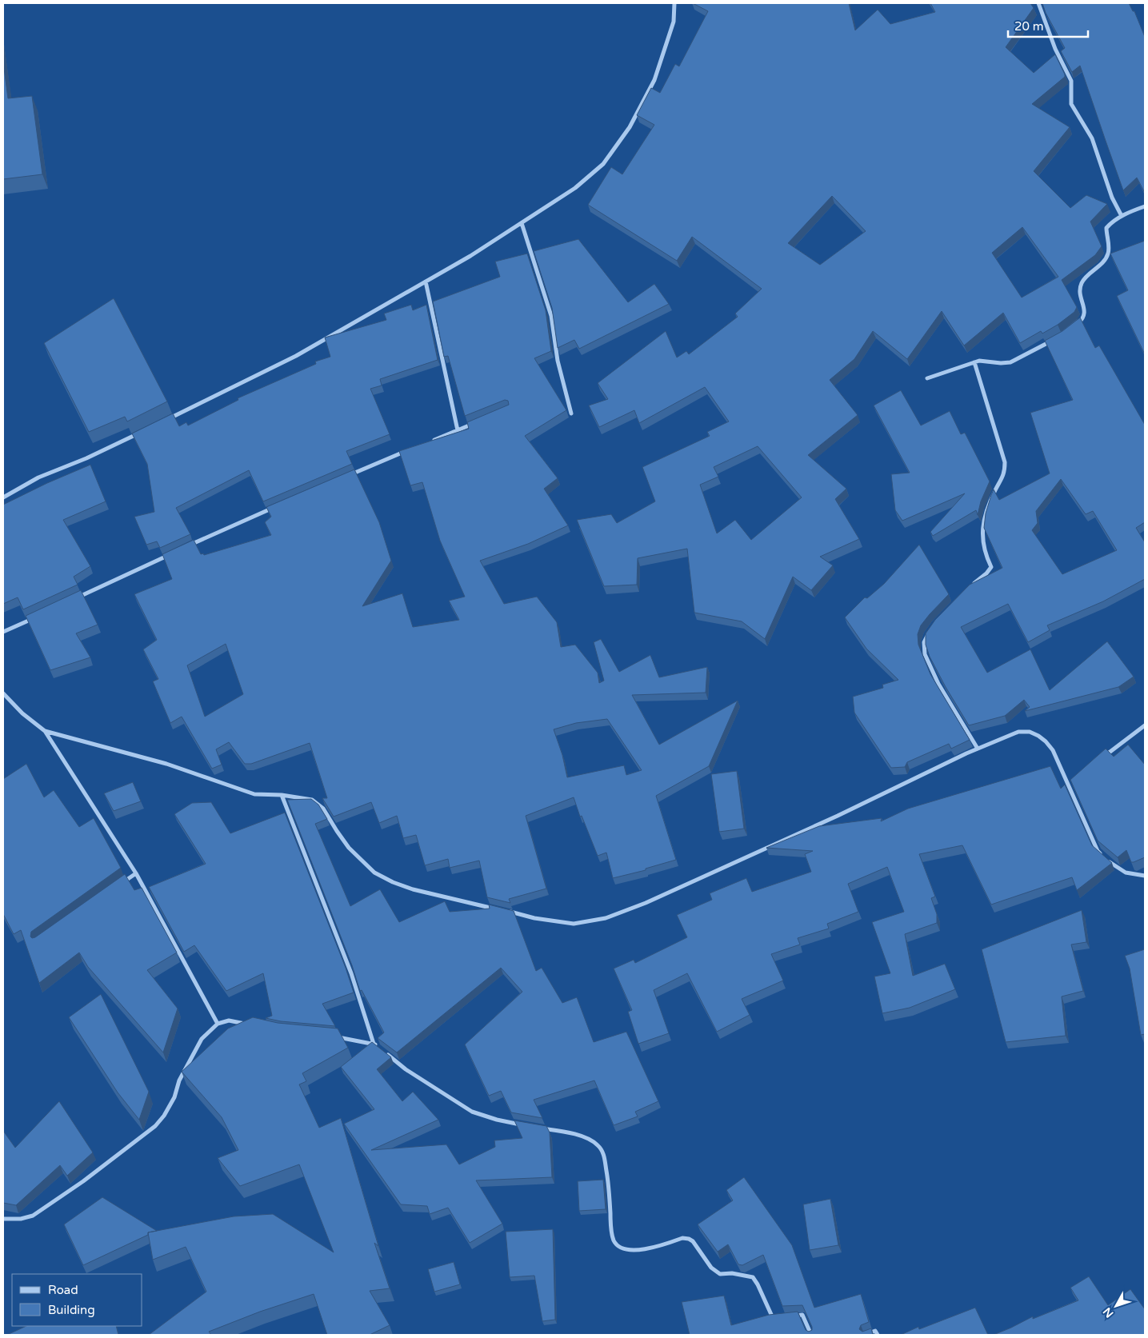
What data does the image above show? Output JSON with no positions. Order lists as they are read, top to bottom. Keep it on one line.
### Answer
{"legend":["Road","Building"],"scale_bar":"20 m","north":"bottom left"}
